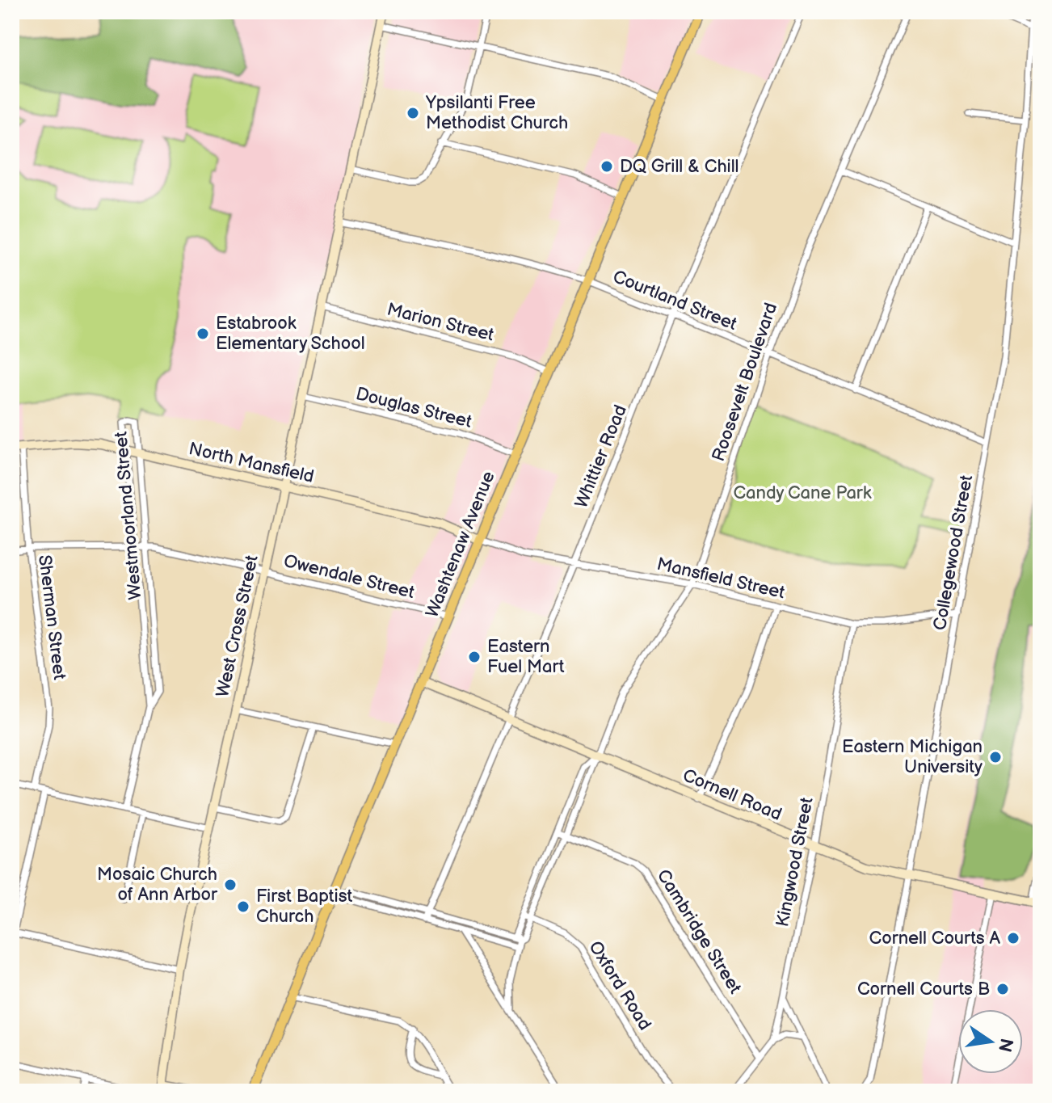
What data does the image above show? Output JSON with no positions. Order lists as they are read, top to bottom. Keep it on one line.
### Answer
{"streets":{"main road":["Washtenaw Avenue"],"street":["Courtland Street","Marion Street","Roosevelt Boulevard","Douglas Street","Whittier Road","North Mansfield","Westmoorland Street","Collegewood Street","Owendale Street","Mansfield Street","Sherman Street","West Cross Street","Cornell Road","Kingwood Street","Cambridge Street","Oxford Road"]},"crossings":[["Courtland Street","Roosevelt Boulevard"],["Courtland Street","Whittier Road"],["Courtland Street","Washtenaw Avenue"],["Courtland Street","Collegewood Street"],["Courtland Street","West Cross Street"],["Marion Street","Washtenaw Avenue"],["Marion Street","West Cross Street"],["Roosevelt Boulevard","Mansfield Street"],["Roosevelt Boulevard","Cornell Road"],["Roosevelt Boulevard","Cambridge Street"],["Roosevelt Boulevard","Oxford Road"],["Douglas Street","Washtenaw Avenue"],["Douglas Street","West Cross Street"],["Whittier Road","Mansfield Street"],["Whittier Road","Cornell Road"],["North Mansfield","Westmoorland Street"],["North Mansfield","Washtenaw Avenue"],["North Mansfield","Mansfield Street"],["North Mansfield","Sherman Street"],["North Mansfield","West Cross Street"],["Westmoorland Street","Owendale Street"],["Washtenaw Avenue","Owendale Street"],["Washtenaw Avenue","Mansfield Street"],["Washtenaw Avenue","Cornell Road"],["Collegewood Street","Mansfield Street"],["Collegewood Street","Cornell Road"],["Owendale Street","Sherman Street"],["Owendale Street","West Cross Street"],["Mansfield Street","Kingwood Street"],["Cornell Road","Kingwood Street"],["Kingwood Street","Cambridge Street"]],"parks":["Candy Cane Park"],"places":["Ypsilanti Free Methodist Church","DQ Grill & Chill","Estabrook Elementary School","Eastern Fuel Mart","Eastern Michigan University","Mosaic Church of Ann Arbor","First Baptist Church","Cornell Courts A","Cornell Courts B"],"north":"right"}
